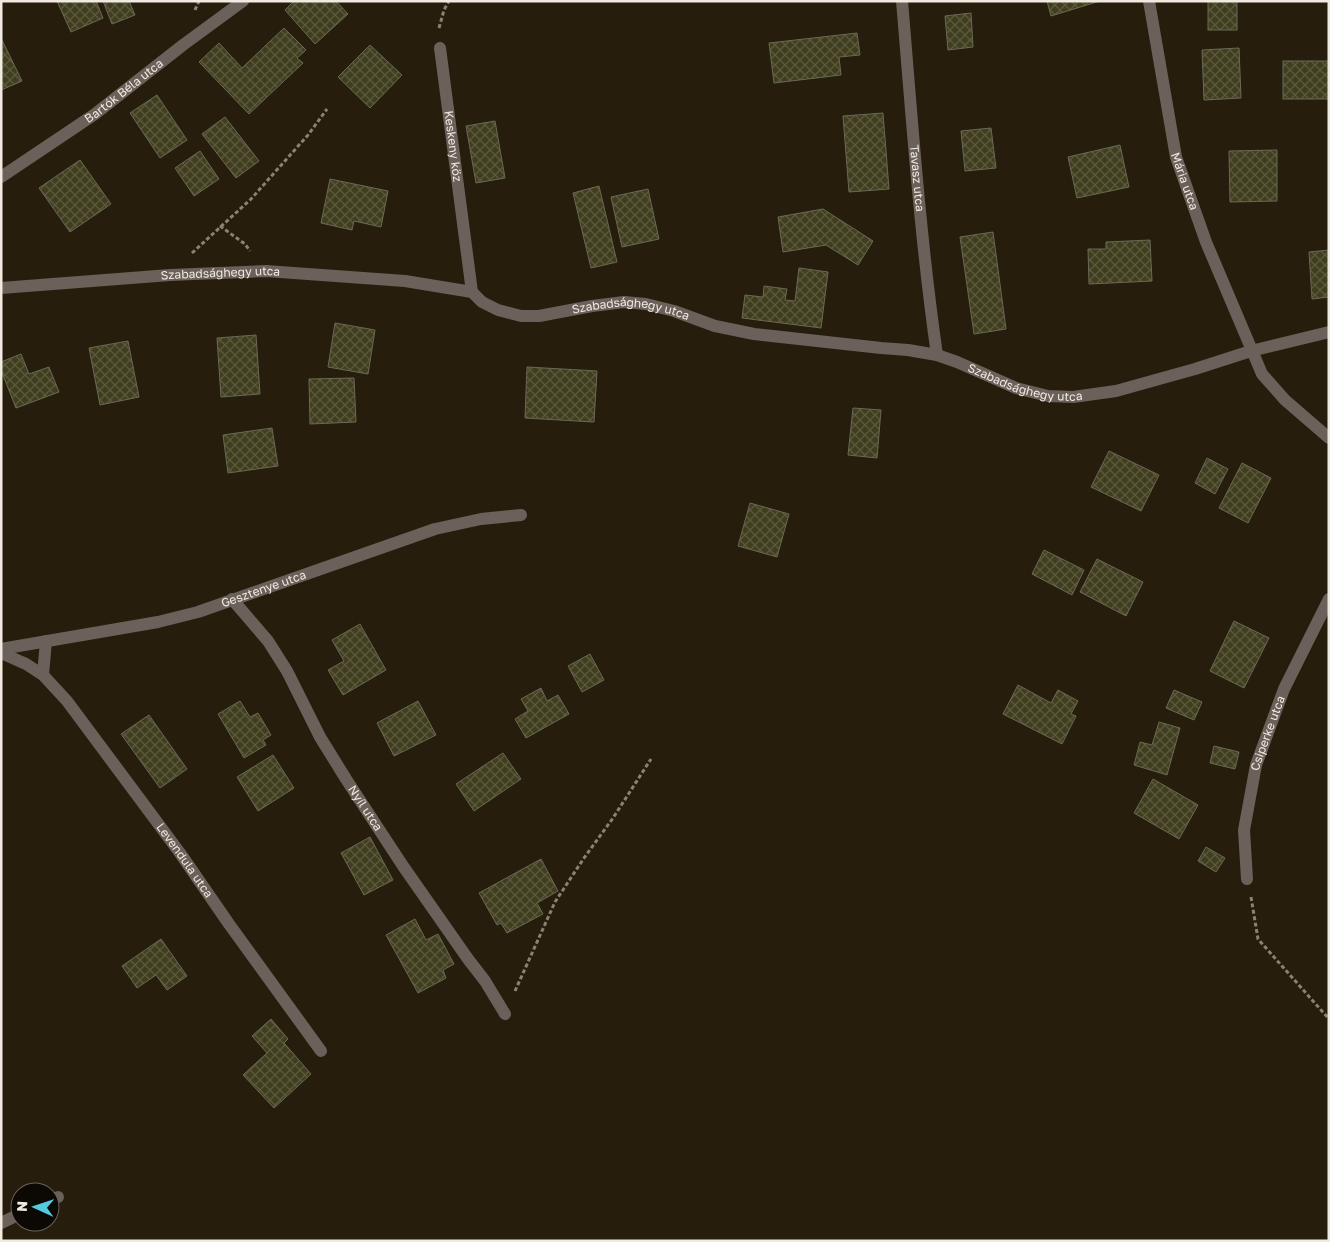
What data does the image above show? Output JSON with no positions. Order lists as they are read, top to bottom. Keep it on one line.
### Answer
{"streets":{"street":["Bartók Béla utca","Keskeny köz","Tavasz utca","Mária utca","Szabadsághegy utca","Gesztenye utca","Csiperke utca","Nyíl utca","Levendula utca"]},"crossings":[["Keskeny köz","Szabadsághegy utca"],["Tavasz utca","Szabadsághegy utca"],["Mária utca","Szabadsághegy utca"],["Gesztenye utca","Nyíl utca"]],"north":"left"}
